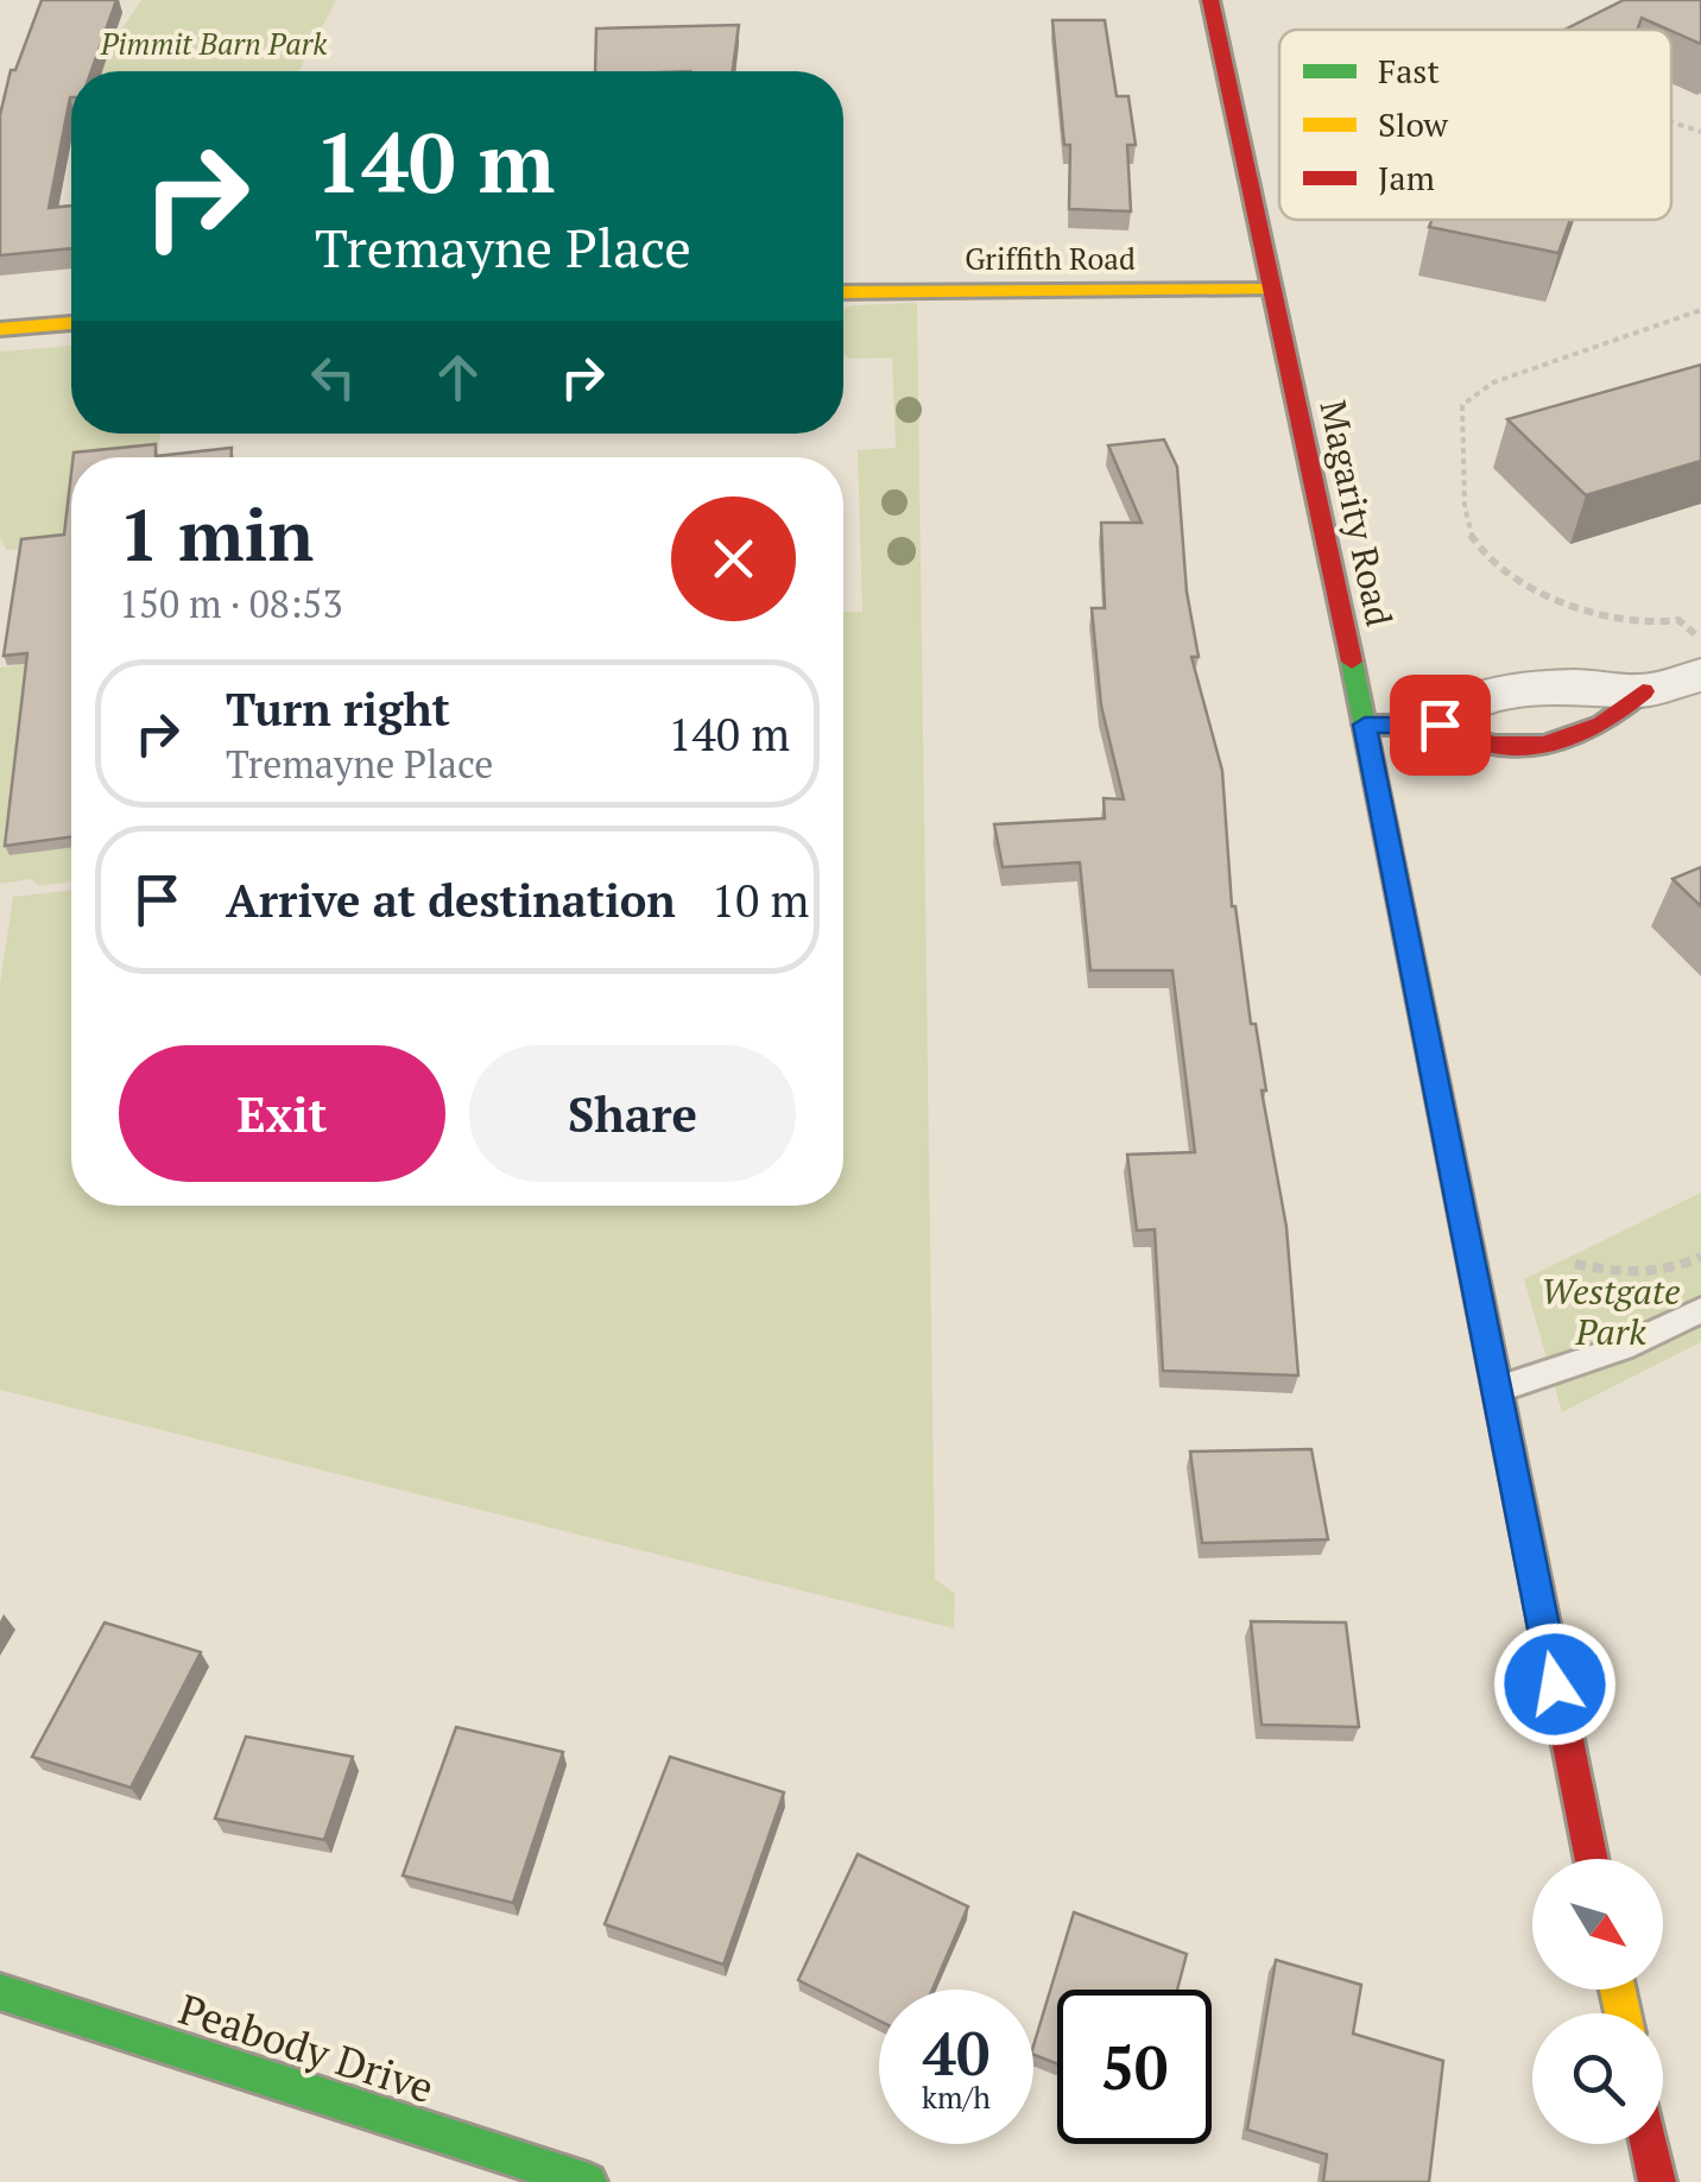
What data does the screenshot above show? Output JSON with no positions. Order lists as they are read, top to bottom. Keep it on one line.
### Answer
{"streets":{"main road":["Griffith Road","Magarity Road","Peabody Drive"]},"crossings":[["Griffith Road","Magarity Road"]],"parks":["Pimmit Barn Park","Westgate Park"],"legend":["Fast","Slow","Jam"],"north":"bottom right","page":{"turn":["140 m","Tremayne Place"],"heading":["1 min","150 m · 08:53"],"list":[{"name":"Turn right","note":"Tremayne Place","value":"140 m"},{"name":"Arrive at destination","value":"10 m"}],"buttons":["Exit","Share"],"speed":"40 km/h","limit":"50"}}
